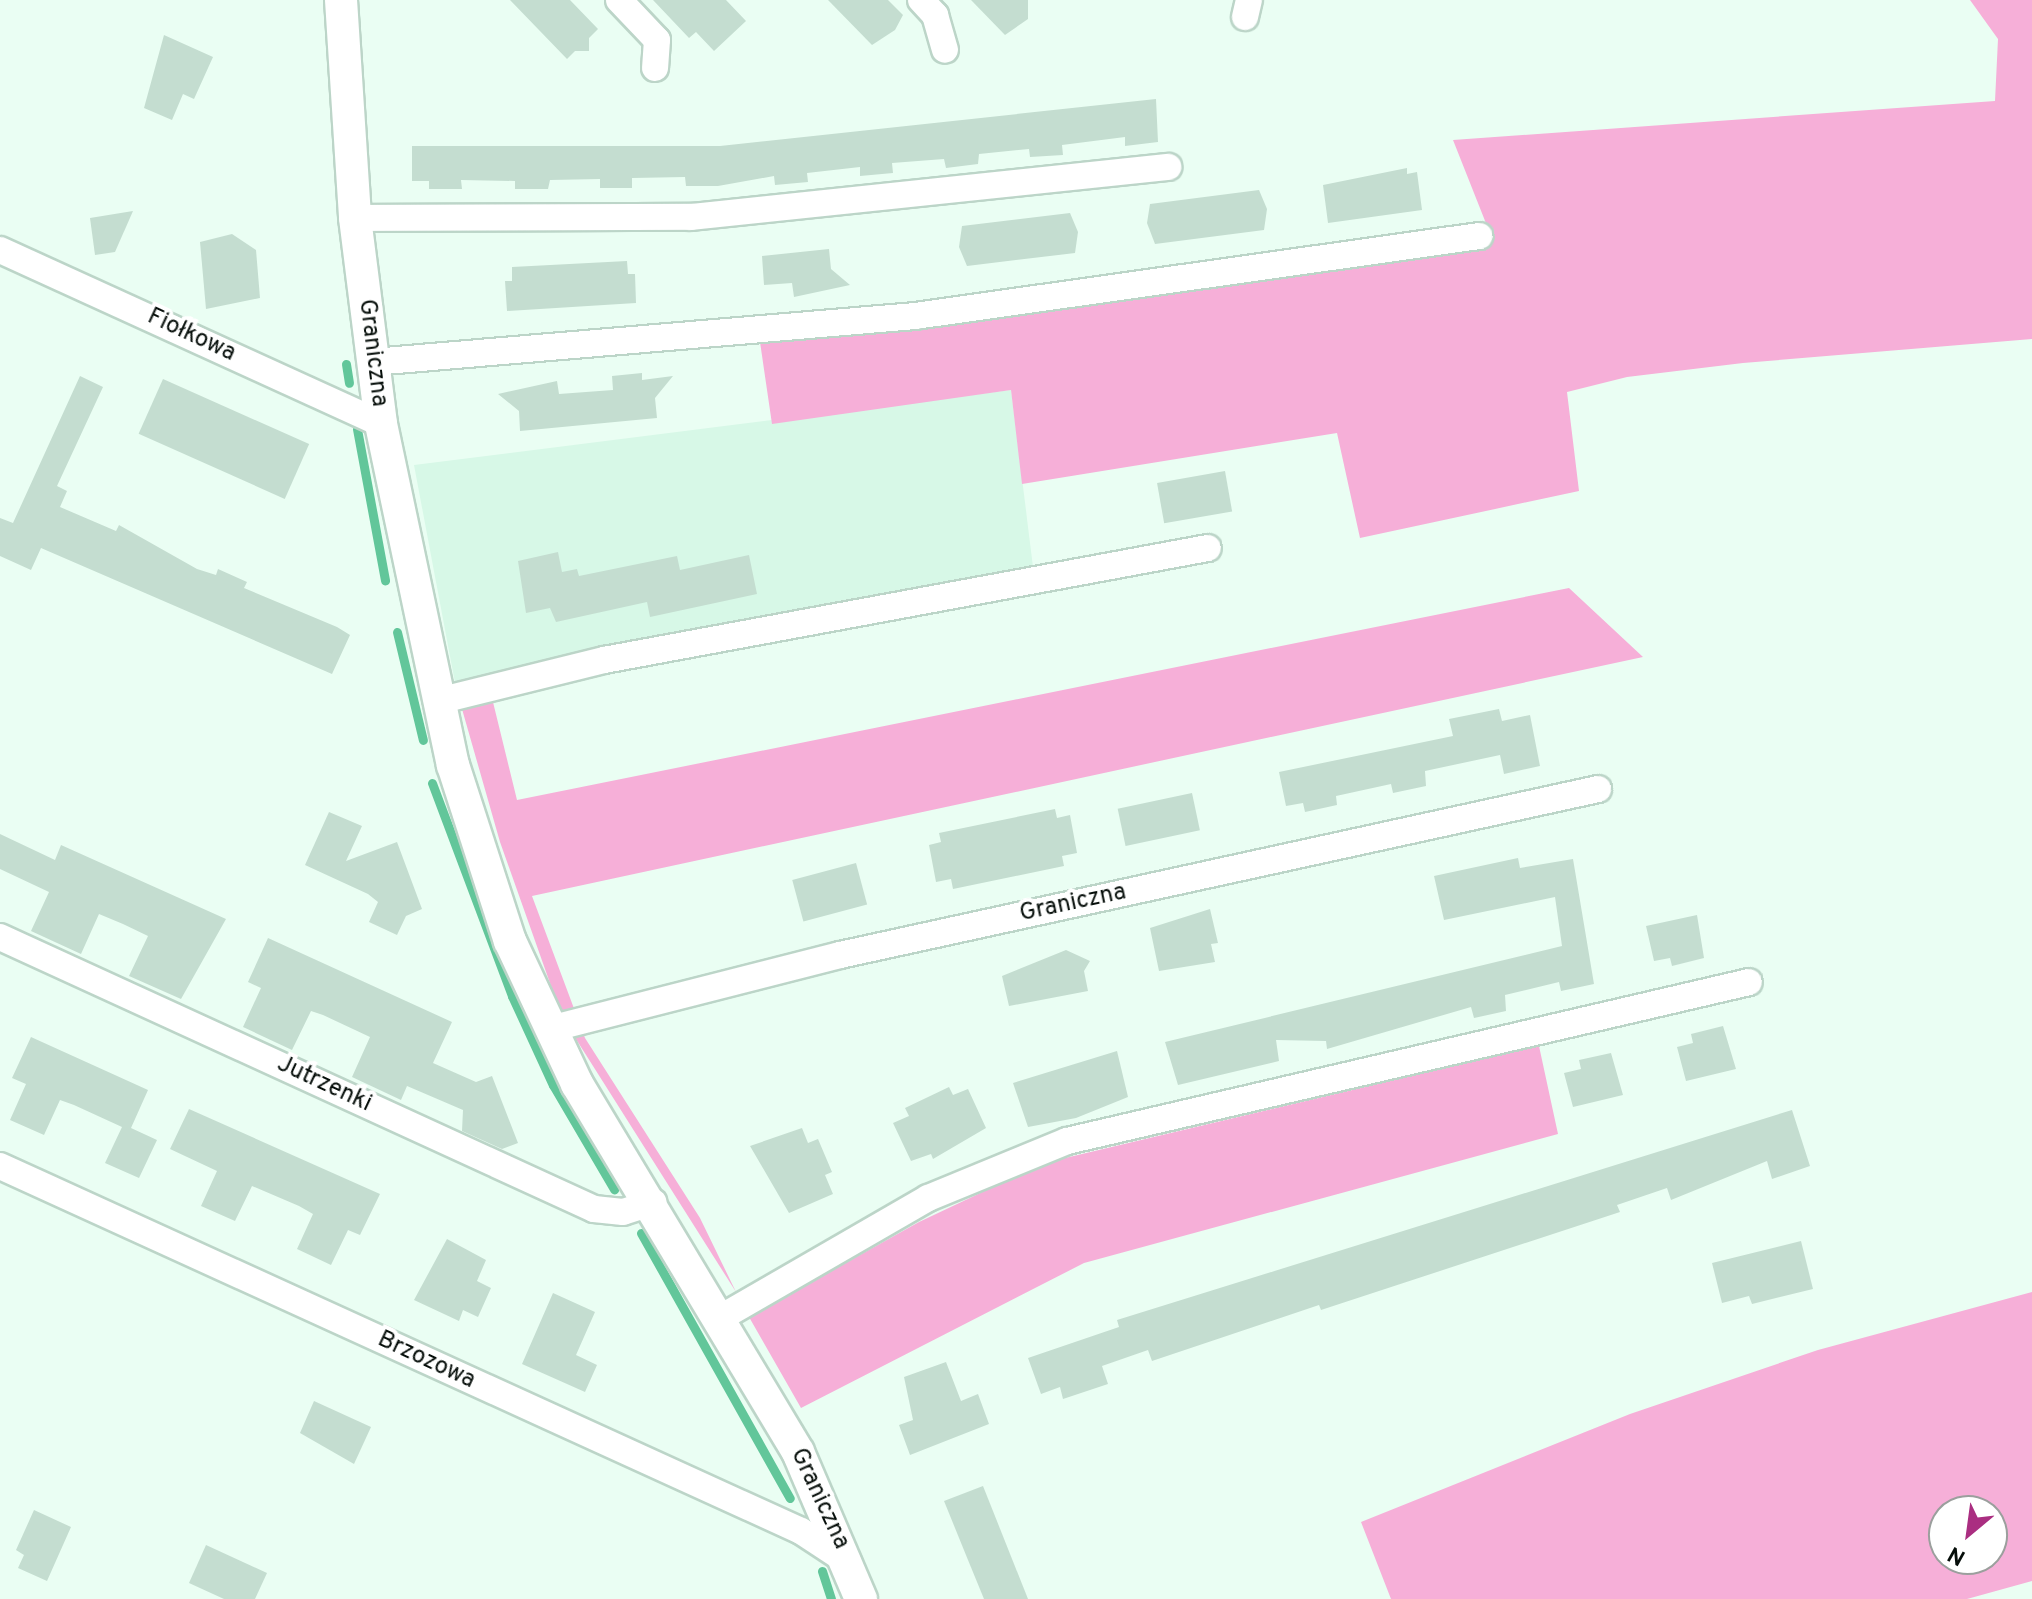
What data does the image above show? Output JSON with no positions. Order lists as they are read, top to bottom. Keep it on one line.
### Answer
{"streets":{"street":["Fiołkowa","Graniczna","Jutrzenki","Brzozowa"]},"crossings":[["Fiołkowa","Graniczna"],["Graniczna","Jutrzenki"],["Graniczna","Brzozowa"]],"north":"bottom left"}
